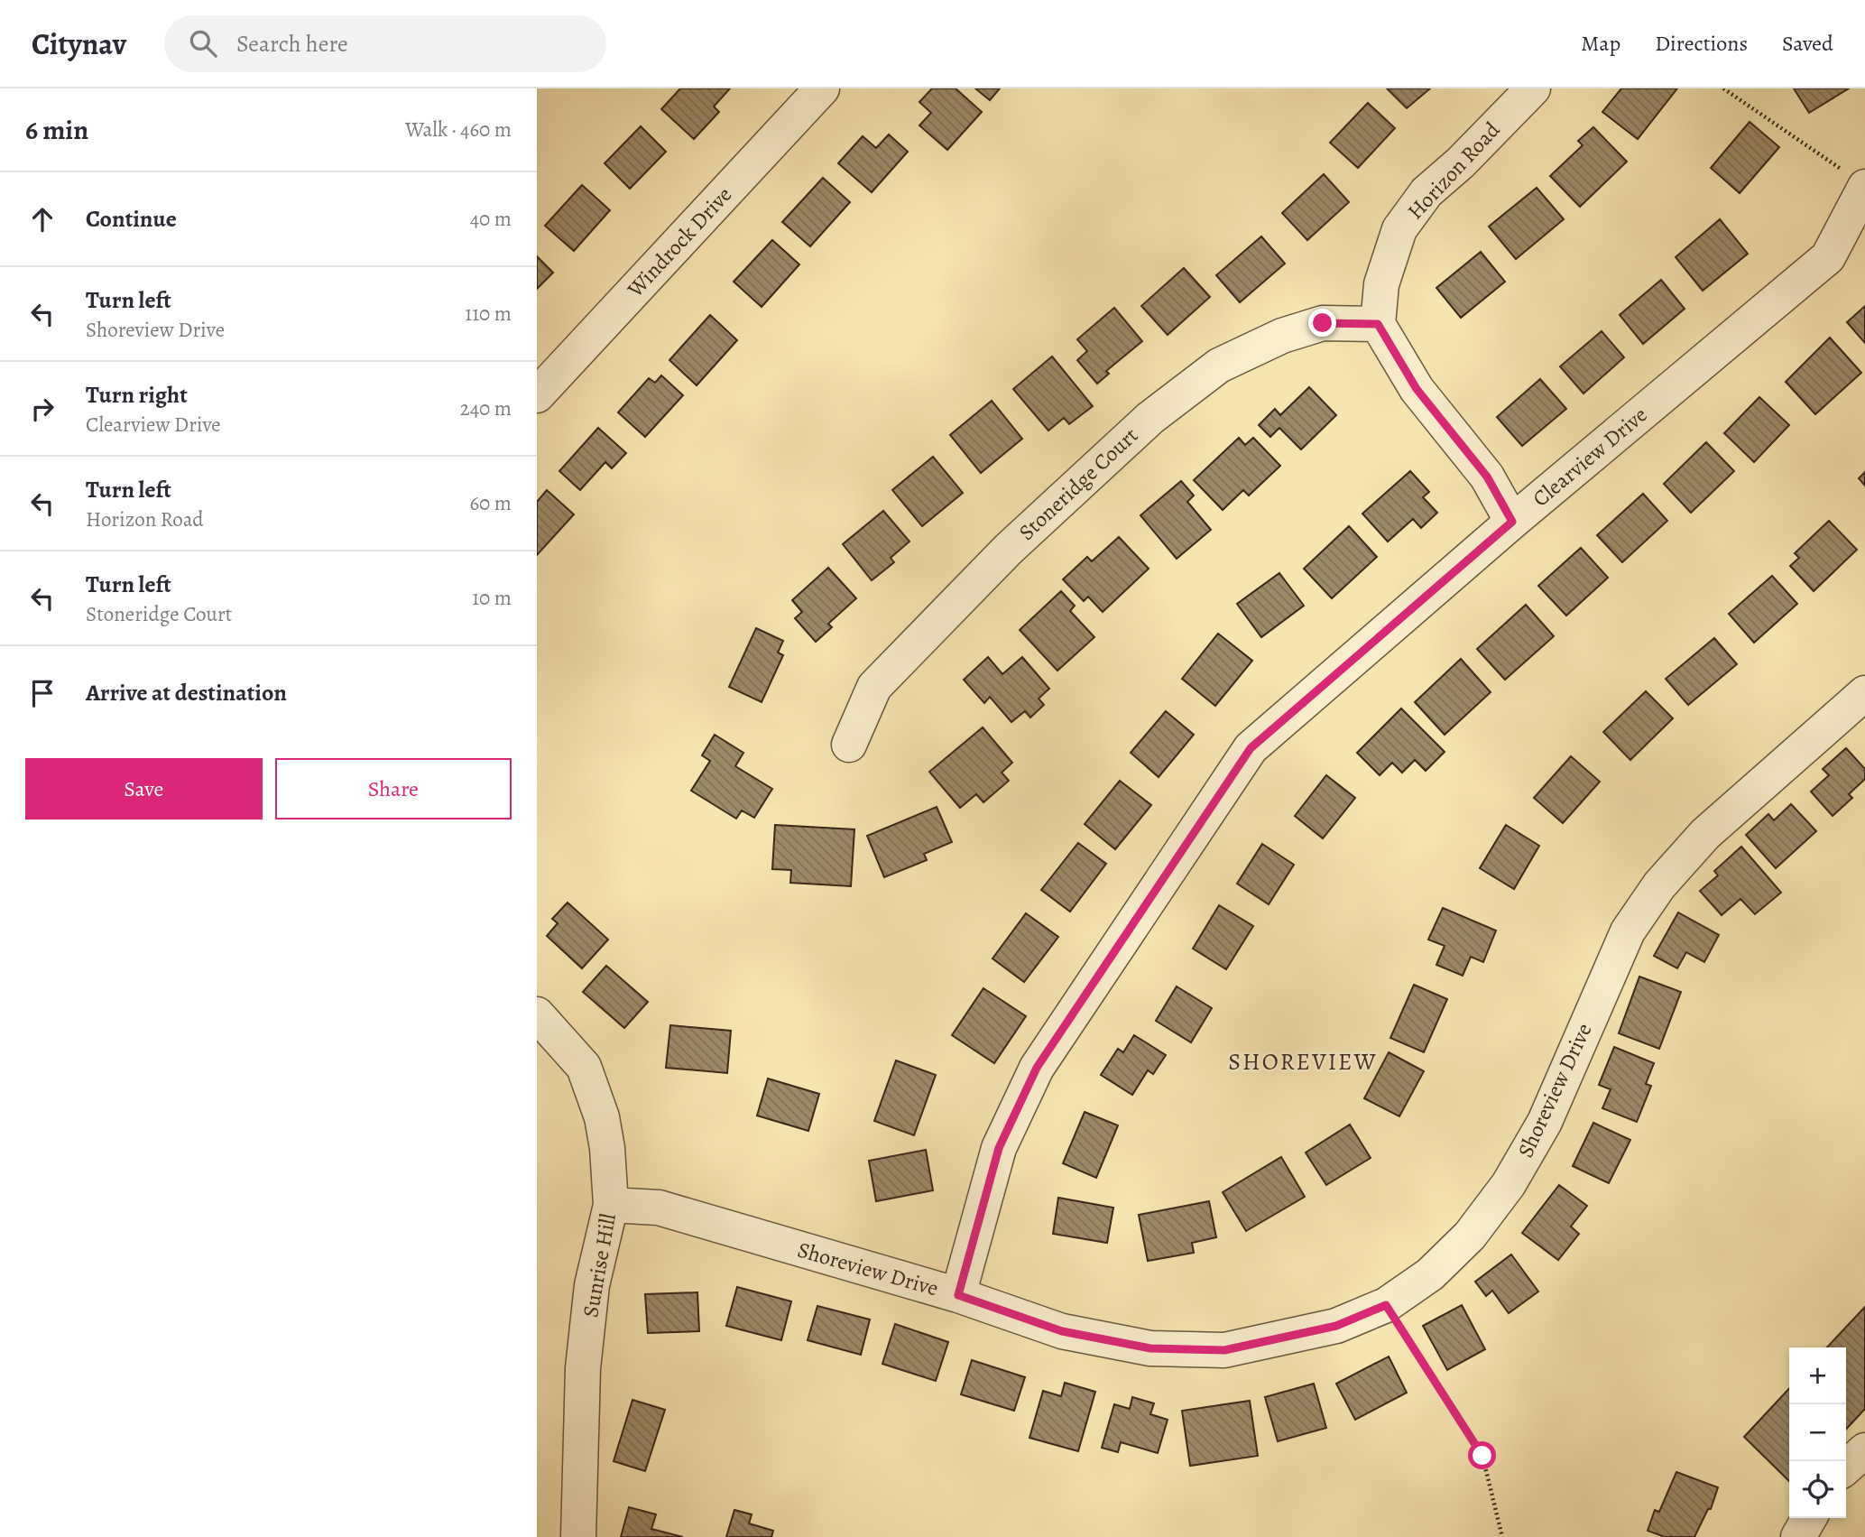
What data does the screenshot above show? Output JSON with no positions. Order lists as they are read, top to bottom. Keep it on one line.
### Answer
{"streets":{"street":["Horizon Road","Windrock Drive","Clearview Drive","Stoneridge Court","Shoreview Drive","Sunrise Hill"]},"crossings":[["Horizon Road","Stoneridge Court"],["Clearview Drive","Shoreview Drive"],["Shoreview Drive","Sunrise Hill"]],"districts":["SHOREVIEW"],"page":{"header":"Citynav","search":"Search here","nav":["Map","Directions","Saved"],"heading":["6 min","Walk · 460 m"],"list":[["Continue","40 m"],["Turn left","Shoreview Drive","110 m"],["Turn right","Clearview Drive","240 m"],["Turn left","Horizon Road","60 m"],["Turn left","Stoneridge Court","10 m"],"Arrive at destination"],"buttons":["Save","Share"],"map_buttons":["+","−"]}}
